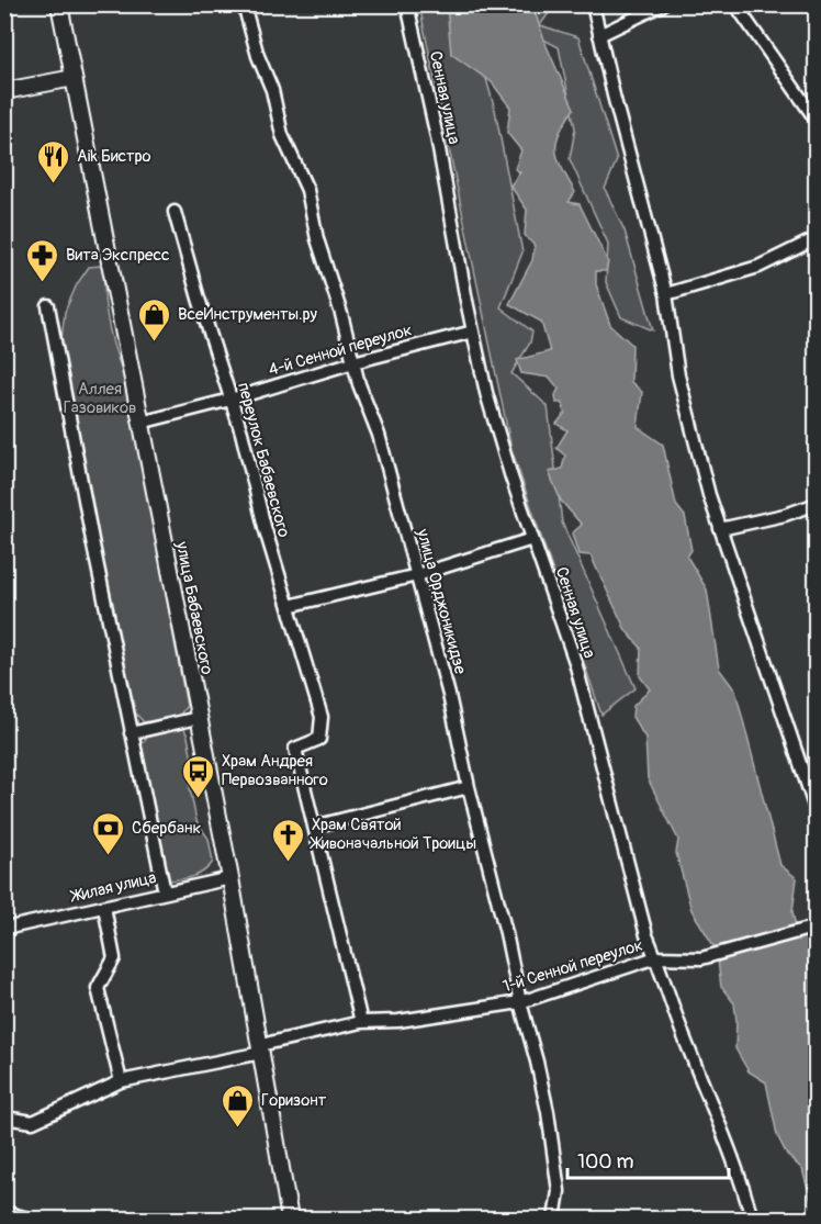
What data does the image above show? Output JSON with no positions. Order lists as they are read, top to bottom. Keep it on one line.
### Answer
{"streets":{"main road":["улица Бабаевского"],"street":["Сенная улица","4-й Сенной переулок","переулок Бабаевского","улица Орджоникидзе","Жилая улица","1-й Сенной переулок"]},"crossings":[["Сенная улица","4-й Сенной переулок"],["Сенная улица","1-й Сенной переулок"],["4-й Сенной переулок","переулок Бабаевского"],["4-й Сенной переулок","улица Орджоникидзе"],["4-й Сенной переулок","улица Бабаевского"],["улица Орджоникидзе","1-й Сенной переулок"],["улица Бабаевского","Жилая улица"],["улица Бабаевского","1-й Сенной переулок"]],"parks":["Аллея Газовиков"],"places":{"restaurant":["Aik Бистро"],"pharmacy":["Вита Экспресс"],"shop":["ВсеИнструменты.ру","Горизонт"],"bus stop":["Храм Андрея Первозванного"],"bank":["Сбербанк"],"church":["Храм Святой Живоначальной Троицы"]},"scale_bar":"100 m"}
